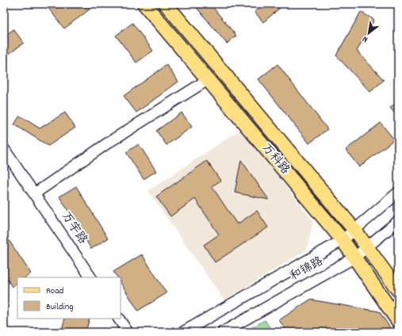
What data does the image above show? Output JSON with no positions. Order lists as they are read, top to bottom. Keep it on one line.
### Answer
{"streets":{"main road":["万科路"],"street":["万宇路","和锦路"]},"crossings":[["万科路","和锦路"]],"legend":["Road","Building"],"north":"bottom left"}
